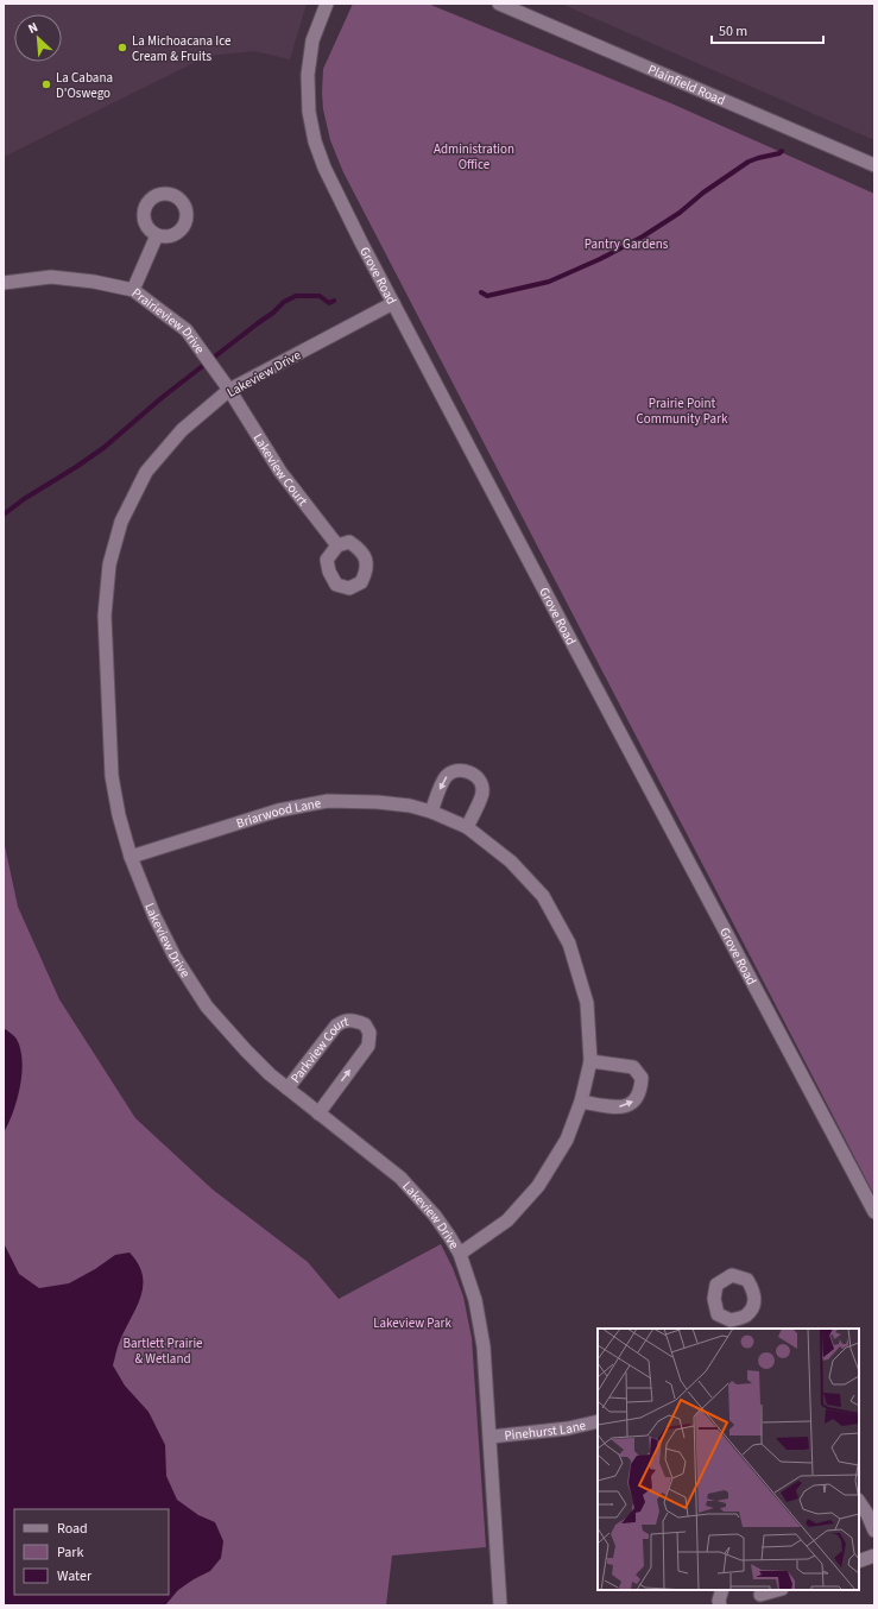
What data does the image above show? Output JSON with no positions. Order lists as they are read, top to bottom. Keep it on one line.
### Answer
{"streets":{"street":["Plainfield Road","Grove Road","Prairieview Drive","Lakeview Drive","Lakeview Court","Briarwood Lane","Parkview Court","Pinehurst Lane"]},"crossings":[["Grove Road","Lakeview Drive"],["Prairieview Drive","Lakeview Drive"],["Prairieview Drive","Lakeview Court"],["Lakeview Drive","Lakeview Court"],["Lakeview Drive","Briarwood Lane"],["Lakeview Drive","Parkview Court"],["Lakeview Drive","Pinehurst Lane"]],"parks":["Administration Office","Pantry Gardens","Prairie Point Community Park","Lakeview Park","Bartlett Prairie & Wetland"],"places":["La Michoacana Ice Cream & Fruits","La Cabana D'Oswego"],"legend":["Road","Park","Water"],"scale_bar":"50 m","north":"top left"}
